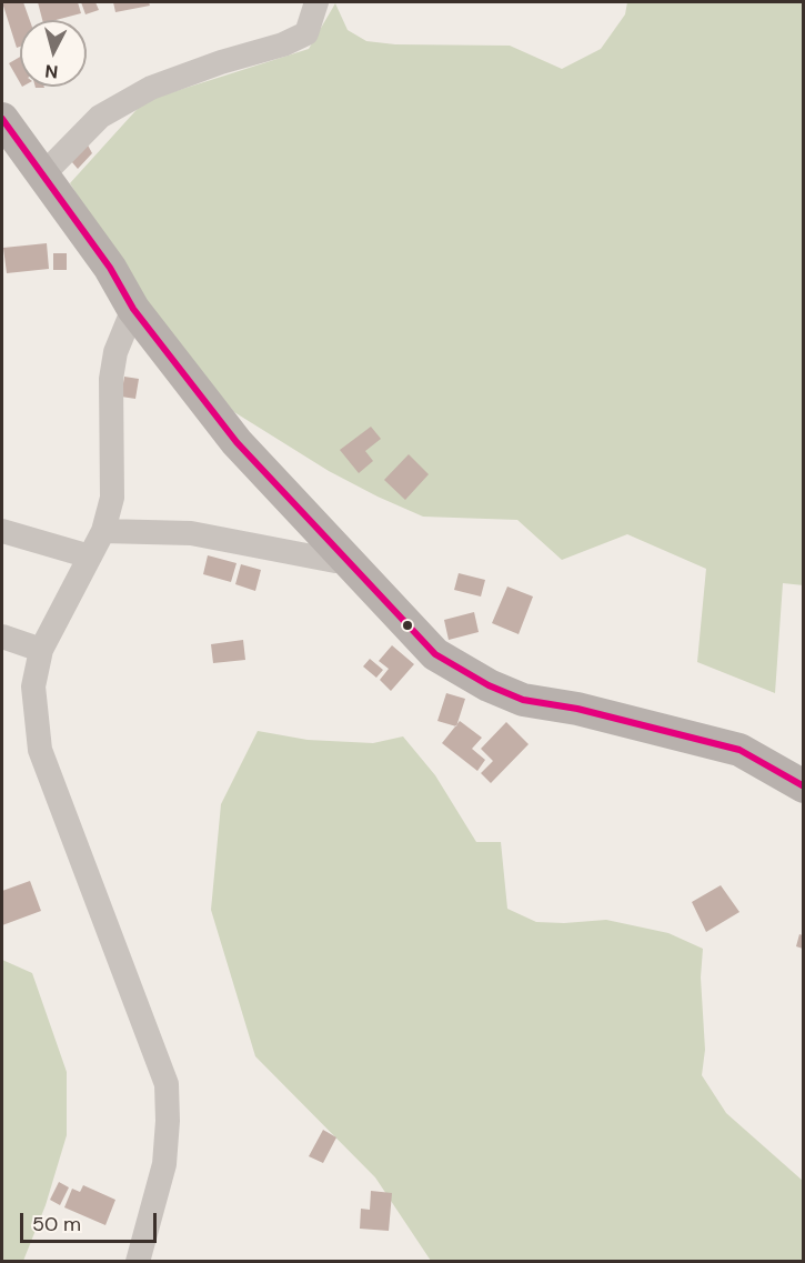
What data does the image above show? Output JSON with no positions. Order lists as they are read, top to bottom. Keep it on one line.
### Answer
{"scale_bar":"50 m","north":"bottom"}
